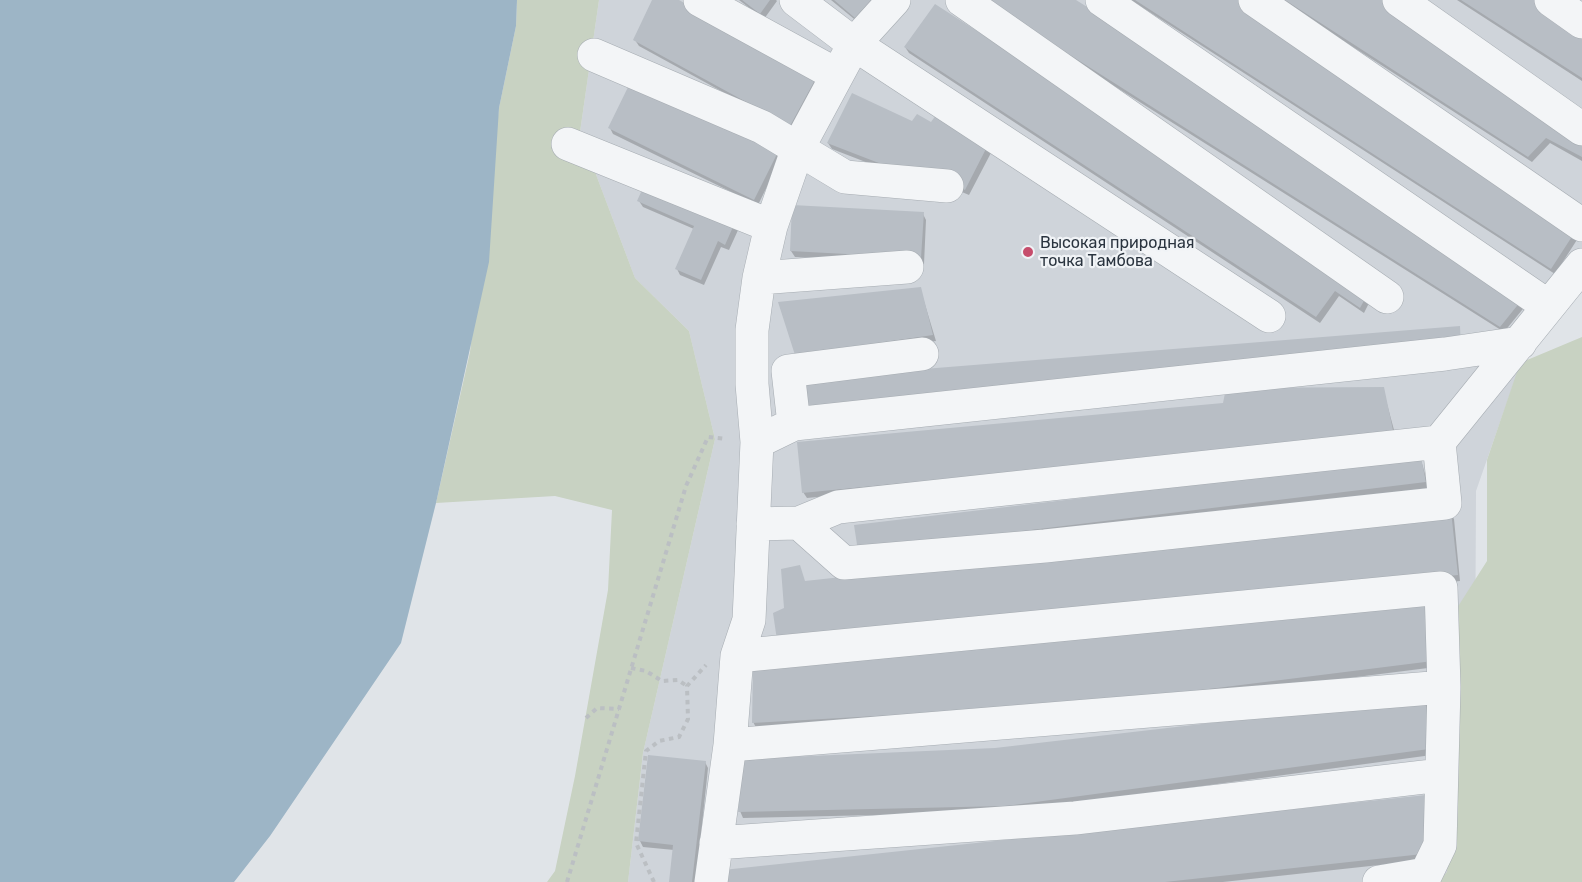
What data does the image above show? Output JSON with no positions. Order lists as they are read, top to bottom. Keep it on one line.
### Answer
{"places":["Высокая природная точка Тамбова"]}
